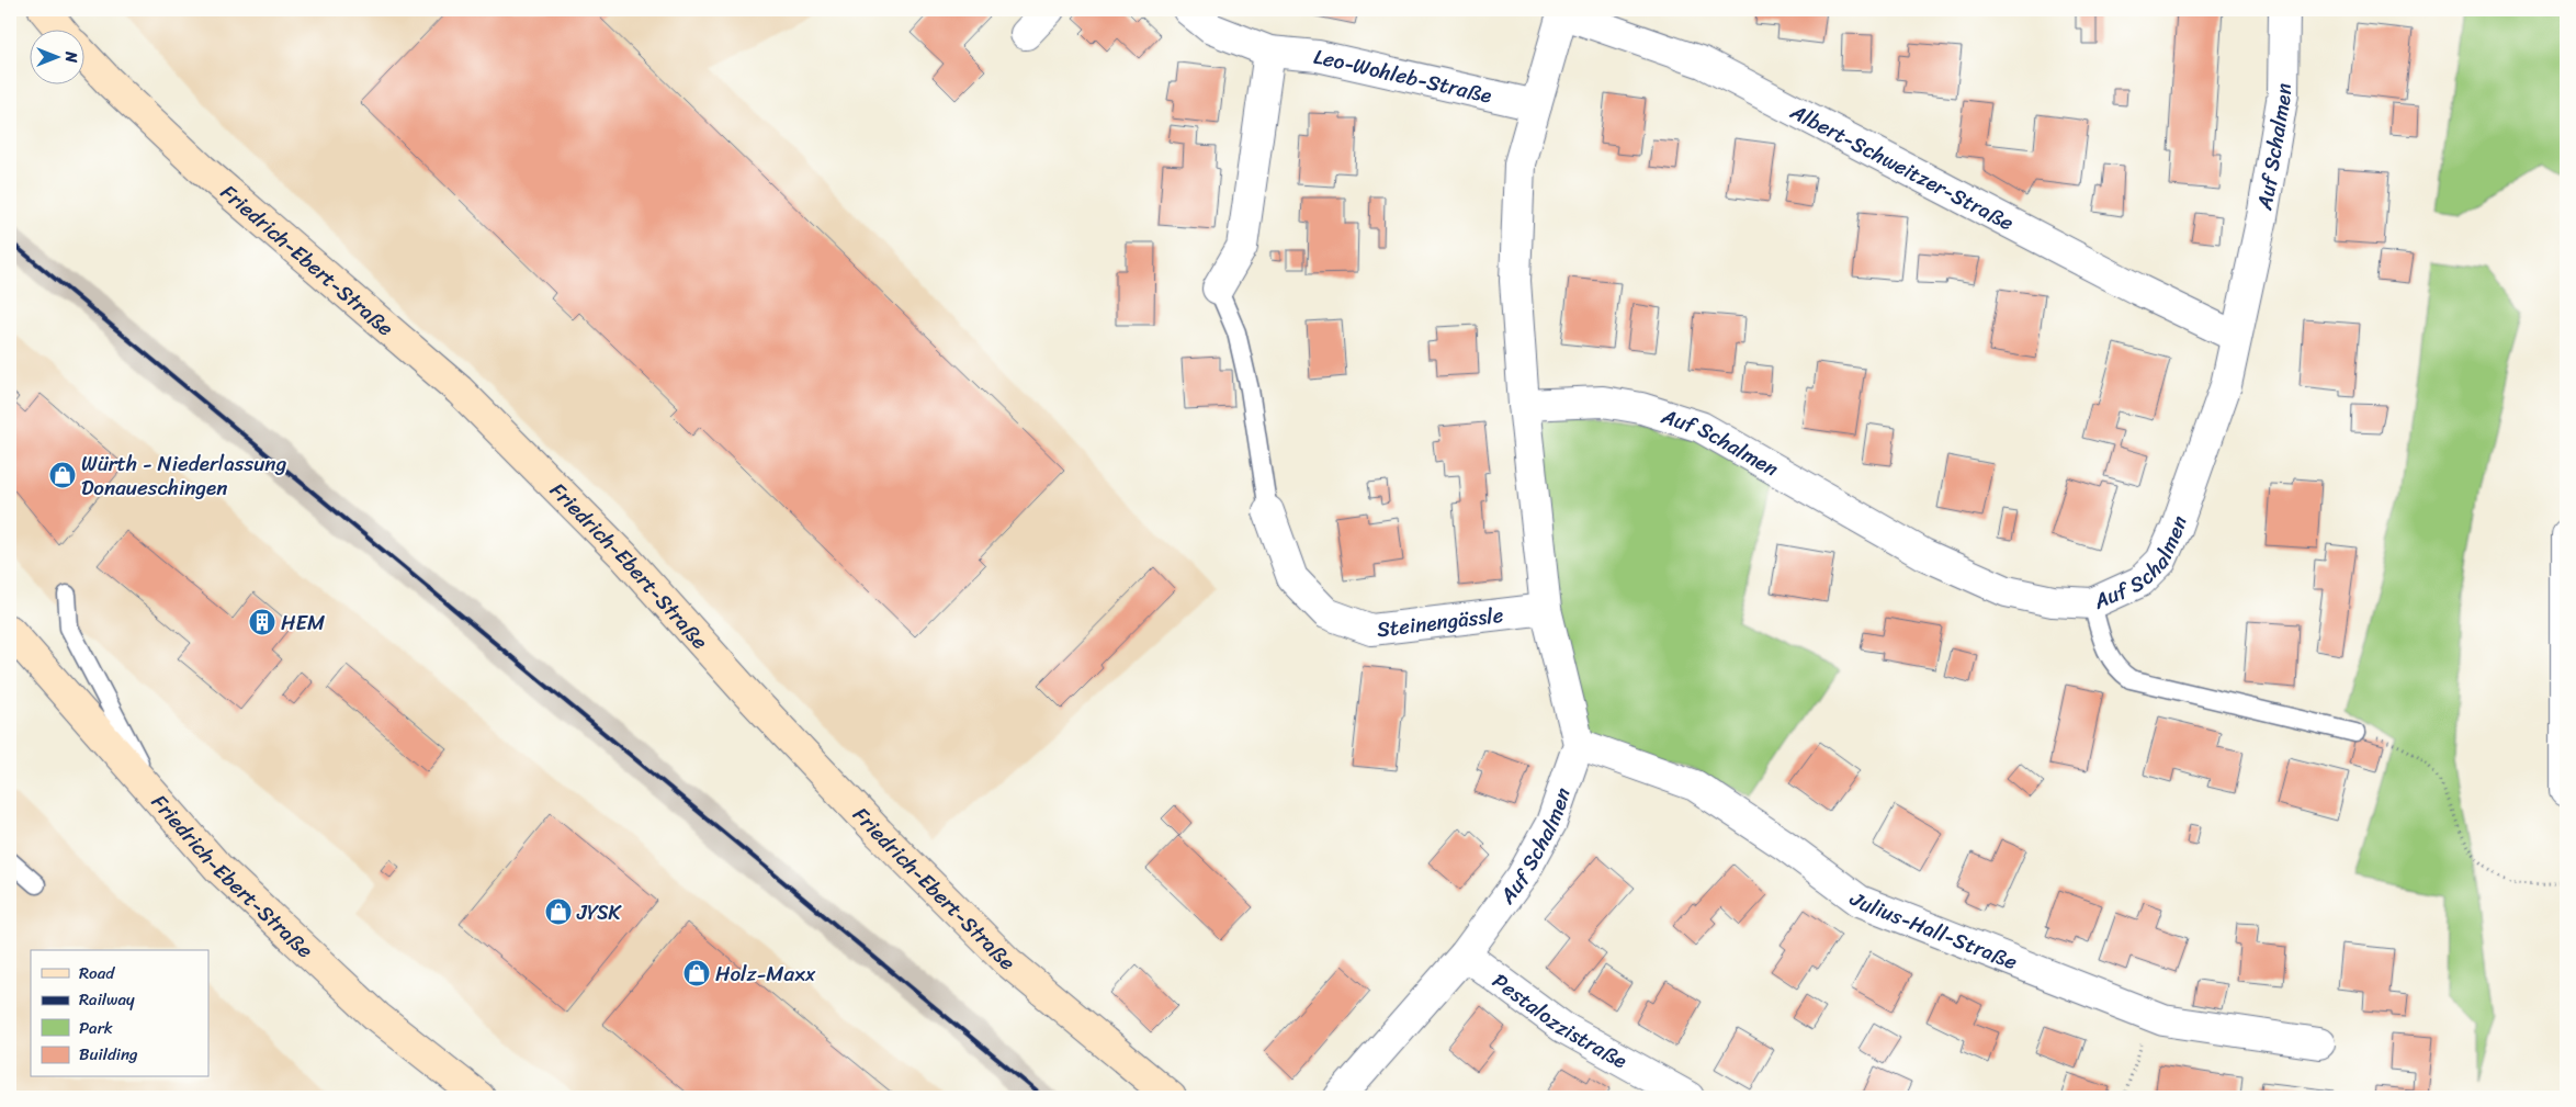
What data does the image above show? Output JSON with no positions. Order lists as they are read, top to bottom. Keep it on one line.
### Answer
{"streets":{"street":["Leo-Wohleb-Straße","Auf Schalmen","Albert-Schweitzer-Straße","Friedrich-Ebert-Straße","Steinengässle","Julius-Hall-Straße","Pestalozzistraße"]},"crossings":[["Auf Schalmen","Albert-Schweitzer-Straße"],["Auf Schalmen","Julius-Hall-Straße"],["Auf Schalmen","Pestalozzistraße"]],"places":{"shop":["Würth - Niederlassung Donaueschingen","JYSK","Holz-Maxx"],"building":["HEM"]},"legend":["Road","Railway","Park","Building"],"north":"right"}
